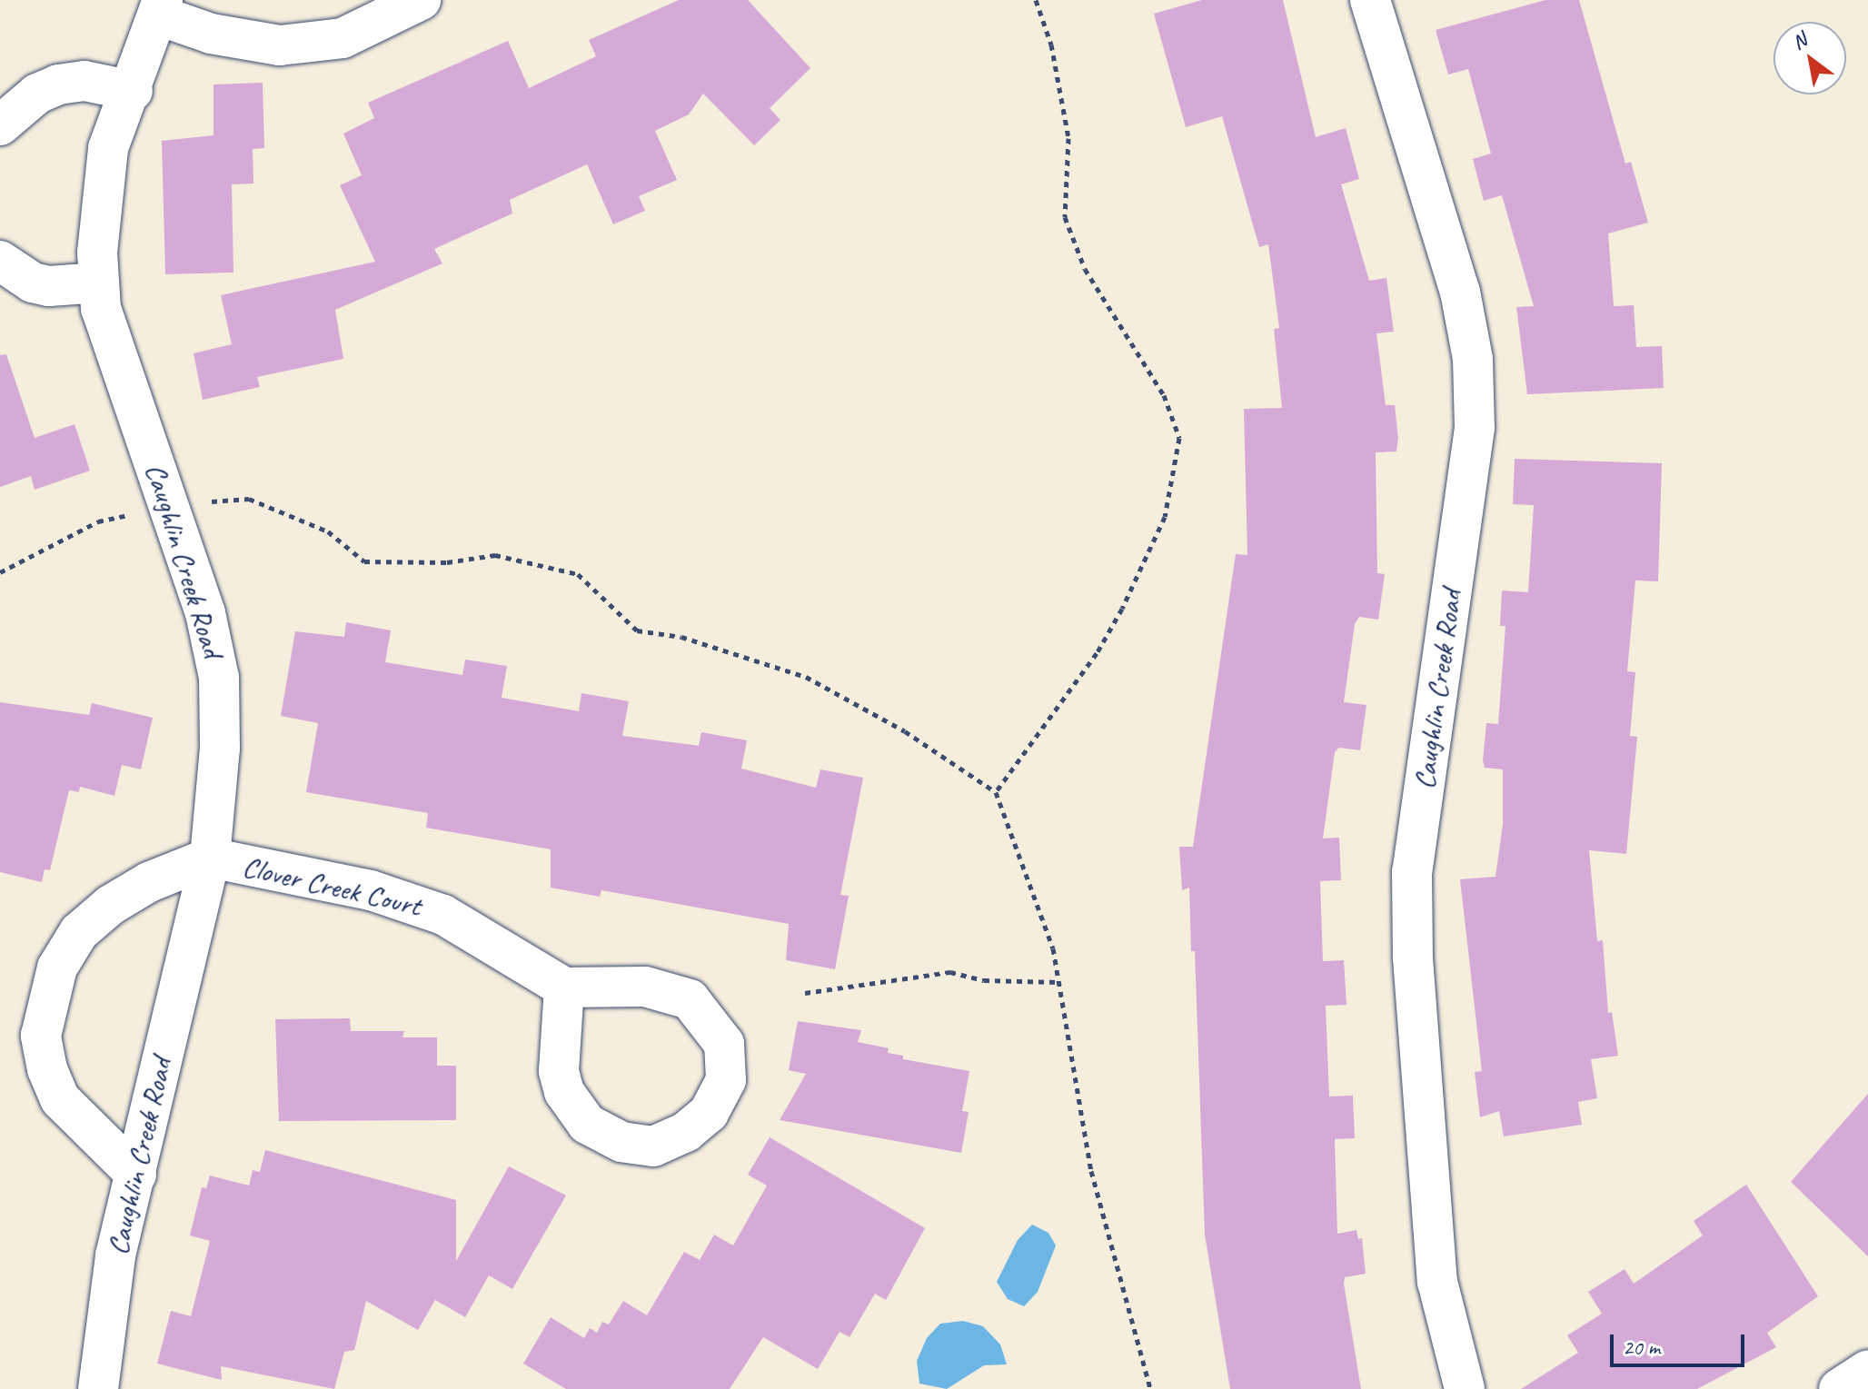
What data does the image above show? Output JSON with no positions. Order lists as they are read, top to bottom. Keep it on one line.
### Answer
{"streets":{"street":["Caughlin Creek Road","Clover Creek Court"]},"crossings":[["Caughlin Creek Road","Clover Creek Court"]],"scale_bar":"20 m","north":"top left"}
